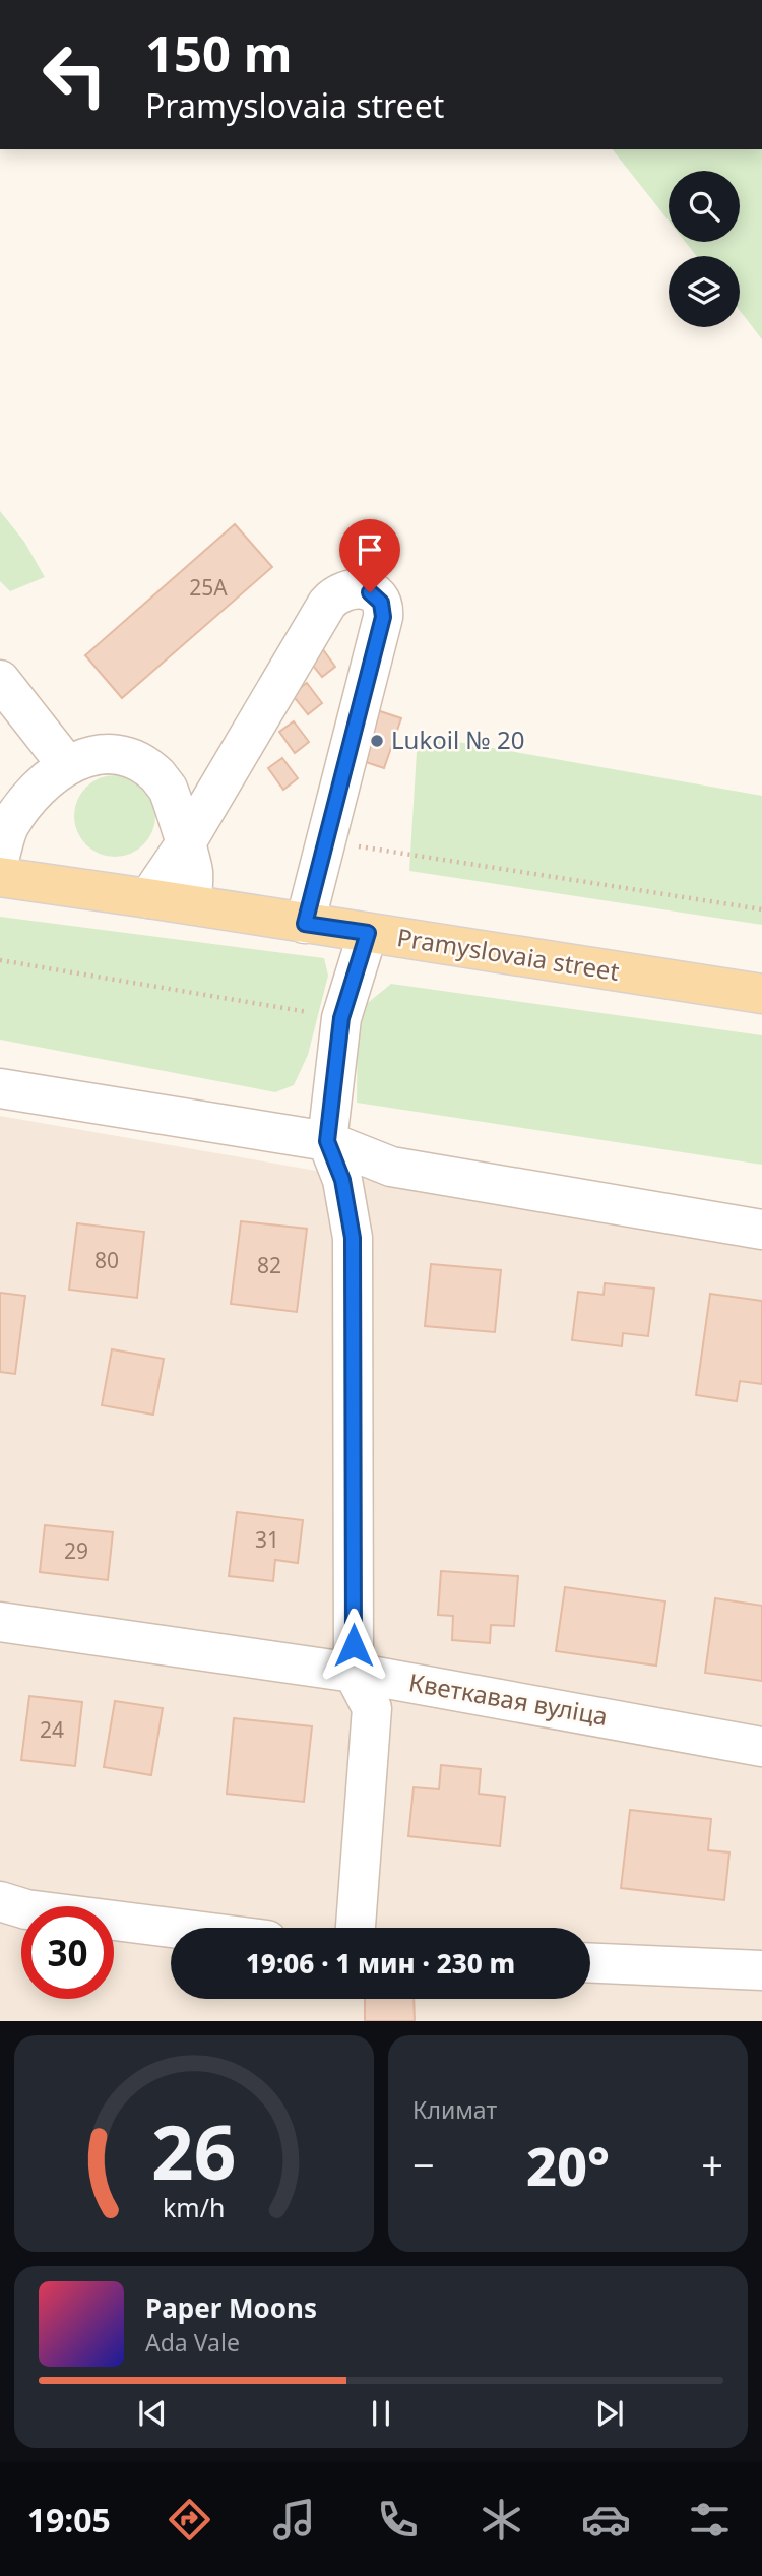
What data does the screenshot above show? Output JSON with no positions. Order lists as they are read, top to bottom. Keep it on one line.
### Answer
{"streets":{"main road":["Pramyslovaia street"],"street":["Кветкавая вуліца"]},"places":["Lukoil № 20"],"house_numbers":["25А","80","82","31","29","24"],"page":{"turn":["150 m","Pramyslovaia street"],"limit":"30","trip":"19:06 · 1 мин · 230 m","tile":"Климат","heat":["−","20°","+"],"song":["Paper Moons","Ada Vale"],"tabs":"19:05","gauge":["26","km/h"]}}
